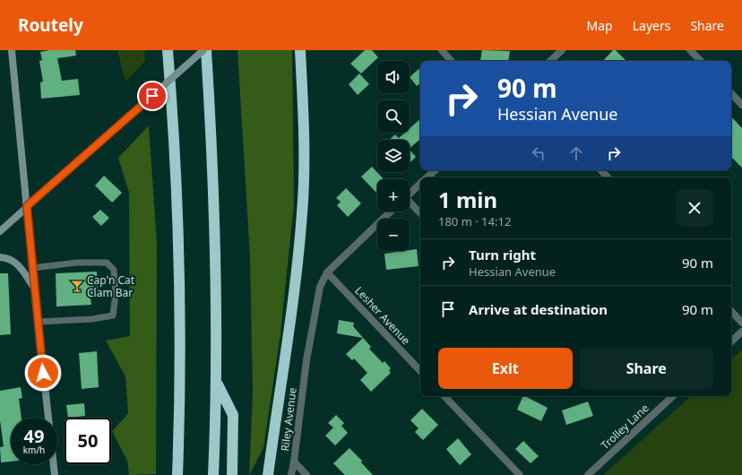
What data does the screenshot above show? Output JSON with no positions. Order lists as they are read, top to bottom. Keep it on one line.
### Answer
{"streets":{"street":["Lesher Avenue","Riley Avenue","Trolley Lane"]},"crossings":[["Lesher Avenue","Riley Avenue"]],"places":{"bar":["Cap'n Cat Clam Bar"]},"page":{"header":"Routely","nav":["Map","Layers","Share"],"map_buttons":["+","−"],"turn":["90 m","Hessian Avenue"],"heading":["1 min","180 m · 14:12"],"list":[{"name":"Turn right","note":"Hessian Avenue","value":"90 m"},{"name":"Arrive at destination","value":"90 m"}],"buttons":["Exit","Share"],"speed":"49 km/h","limit":"50"}}
